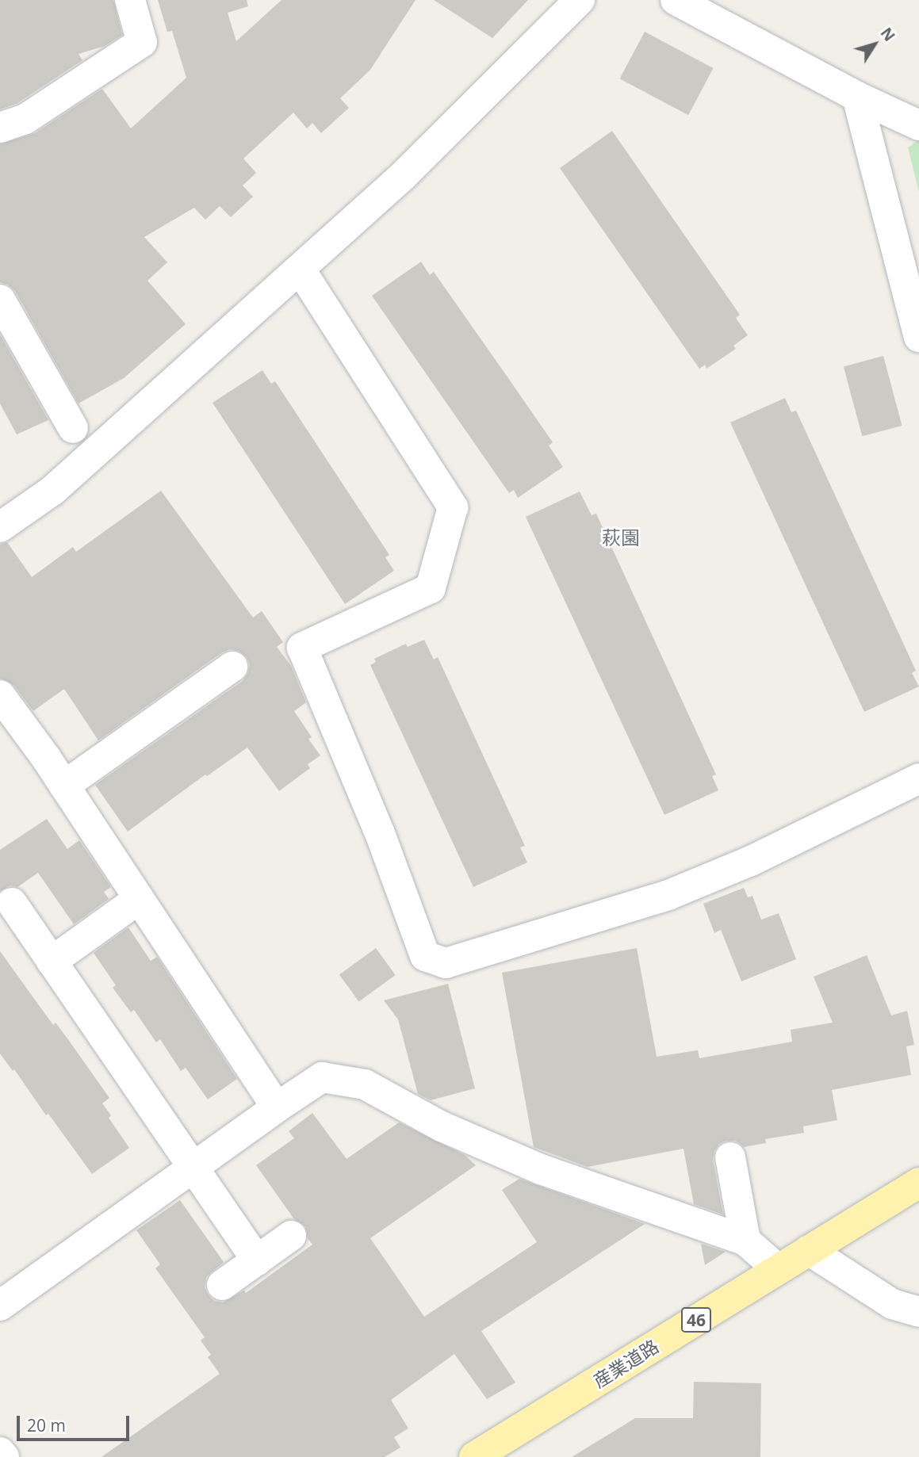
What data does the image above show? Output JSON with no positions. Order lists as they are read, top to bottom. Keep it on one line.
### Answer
{"streets":{"main road":["46","産業道路"]},"districts":["萩園"],"scale_bar":"20 m","north":"top right"}
